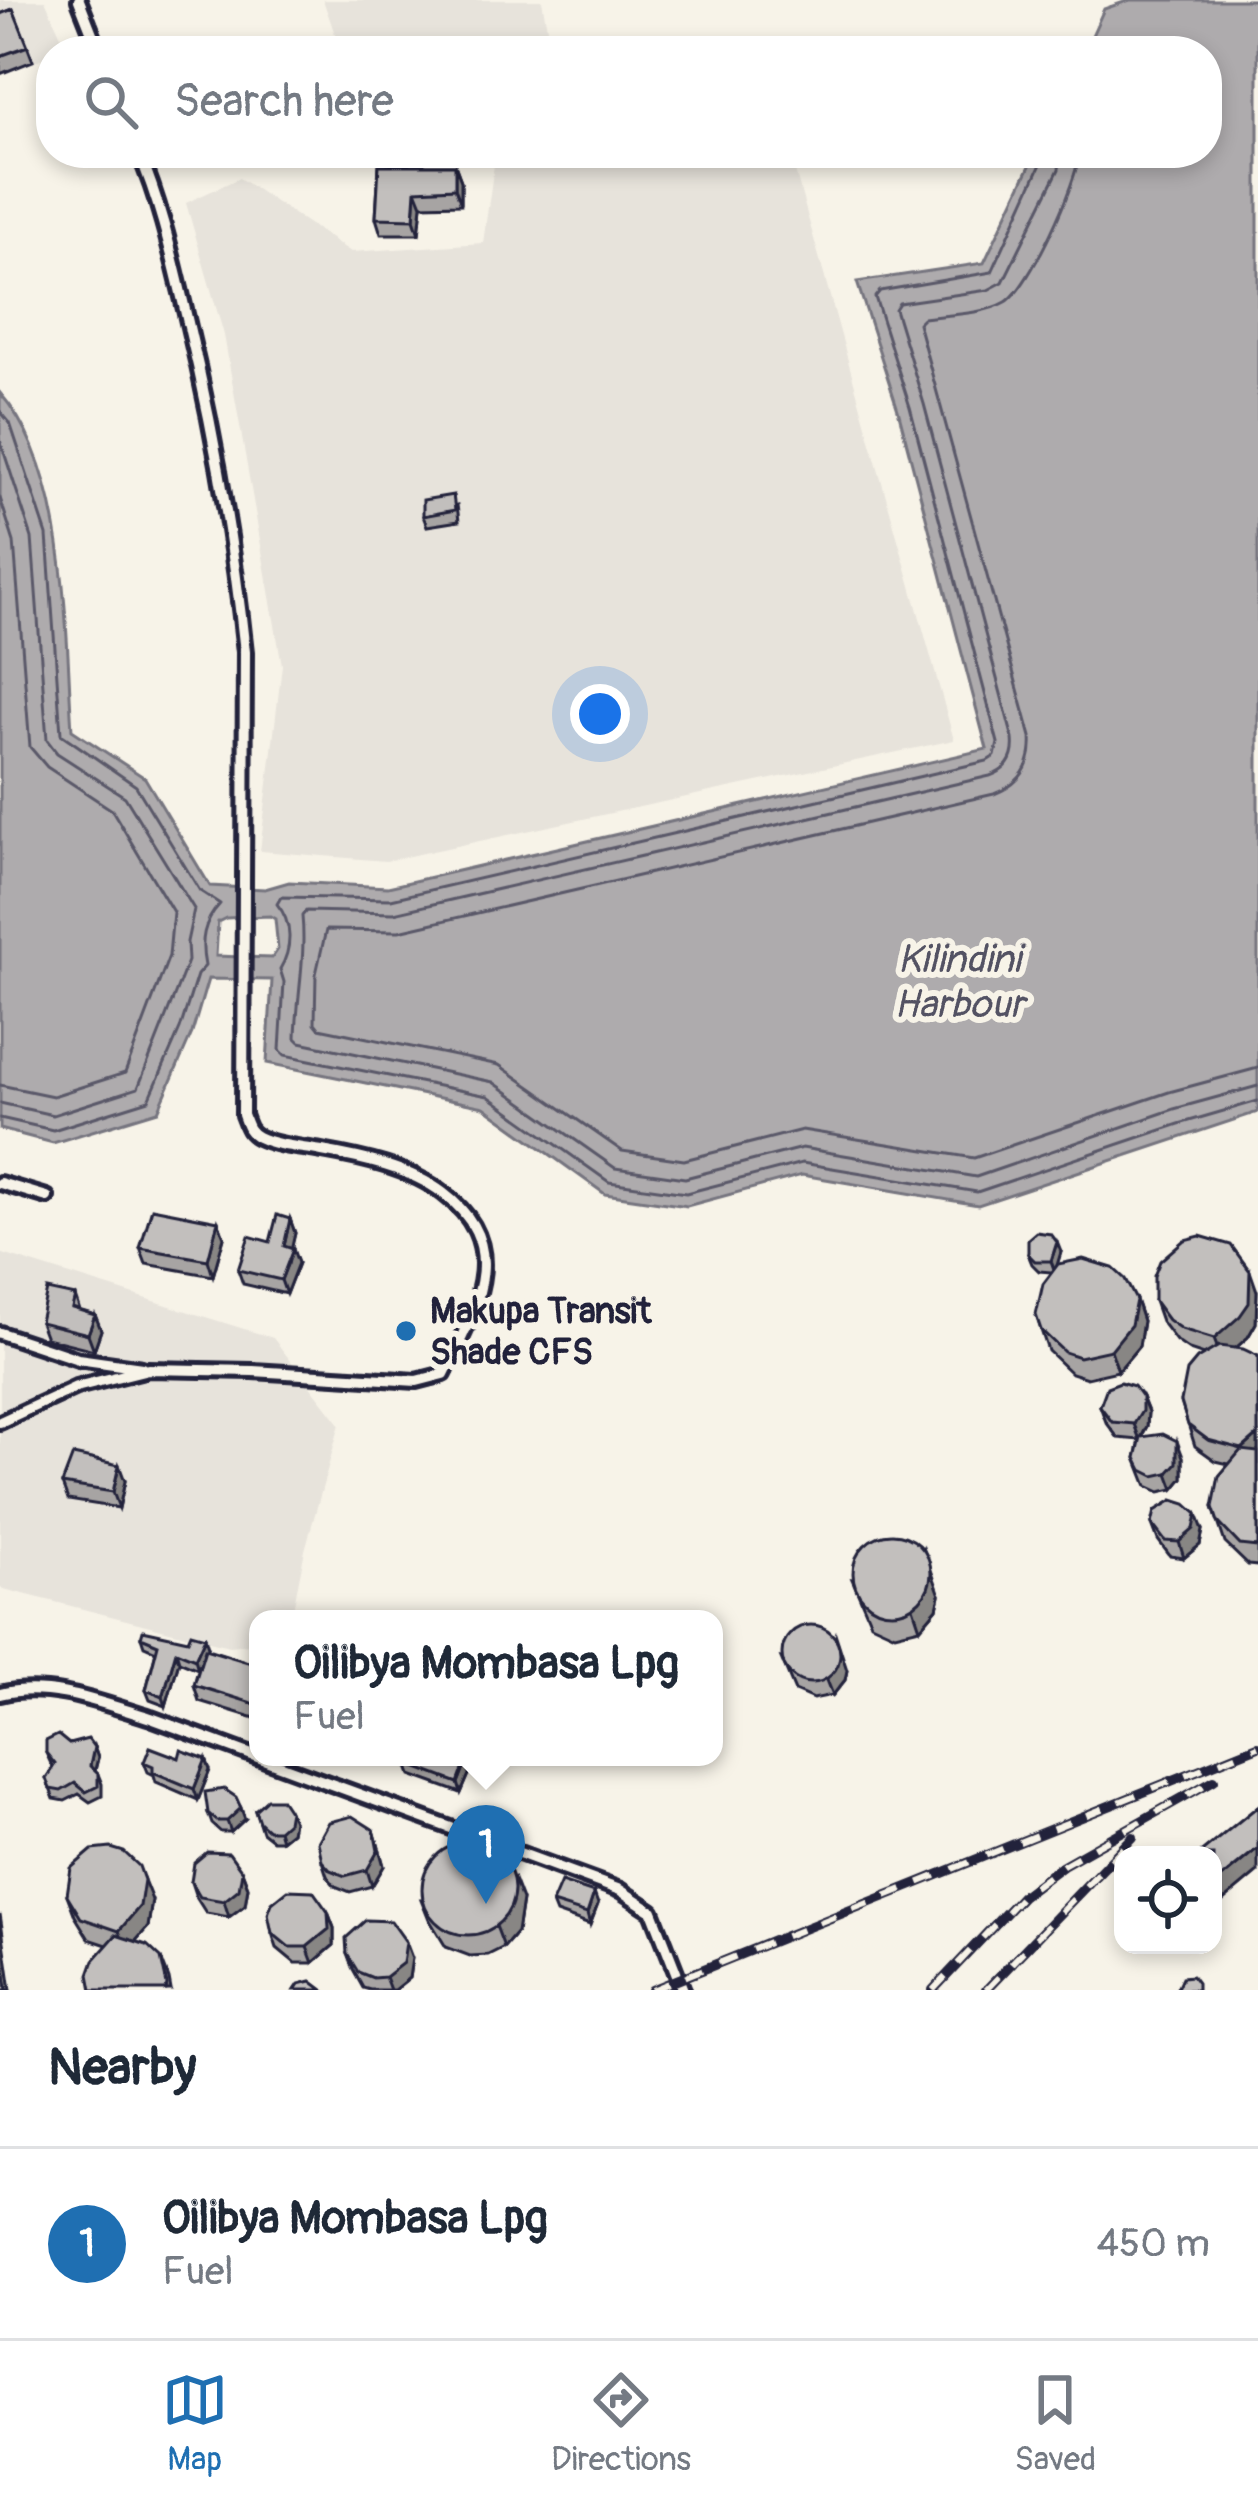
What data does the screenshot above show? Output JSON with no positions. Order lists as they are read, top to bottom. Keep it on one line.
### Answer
{"water":["Kilindini Harbour"],"places":["Makupa Transit Shade CFS"],"page":{"search":"Search here","popup":["Oilibya Mombasa Lpg","Fuel"],"pins":"1","heading":"Nearby","list":[{"mark":"1","name":"Oilibya Mombasa Lpg","note":"Fuel","value":"450 m"}],"nav":["Map","Directions","Saved"]}}
